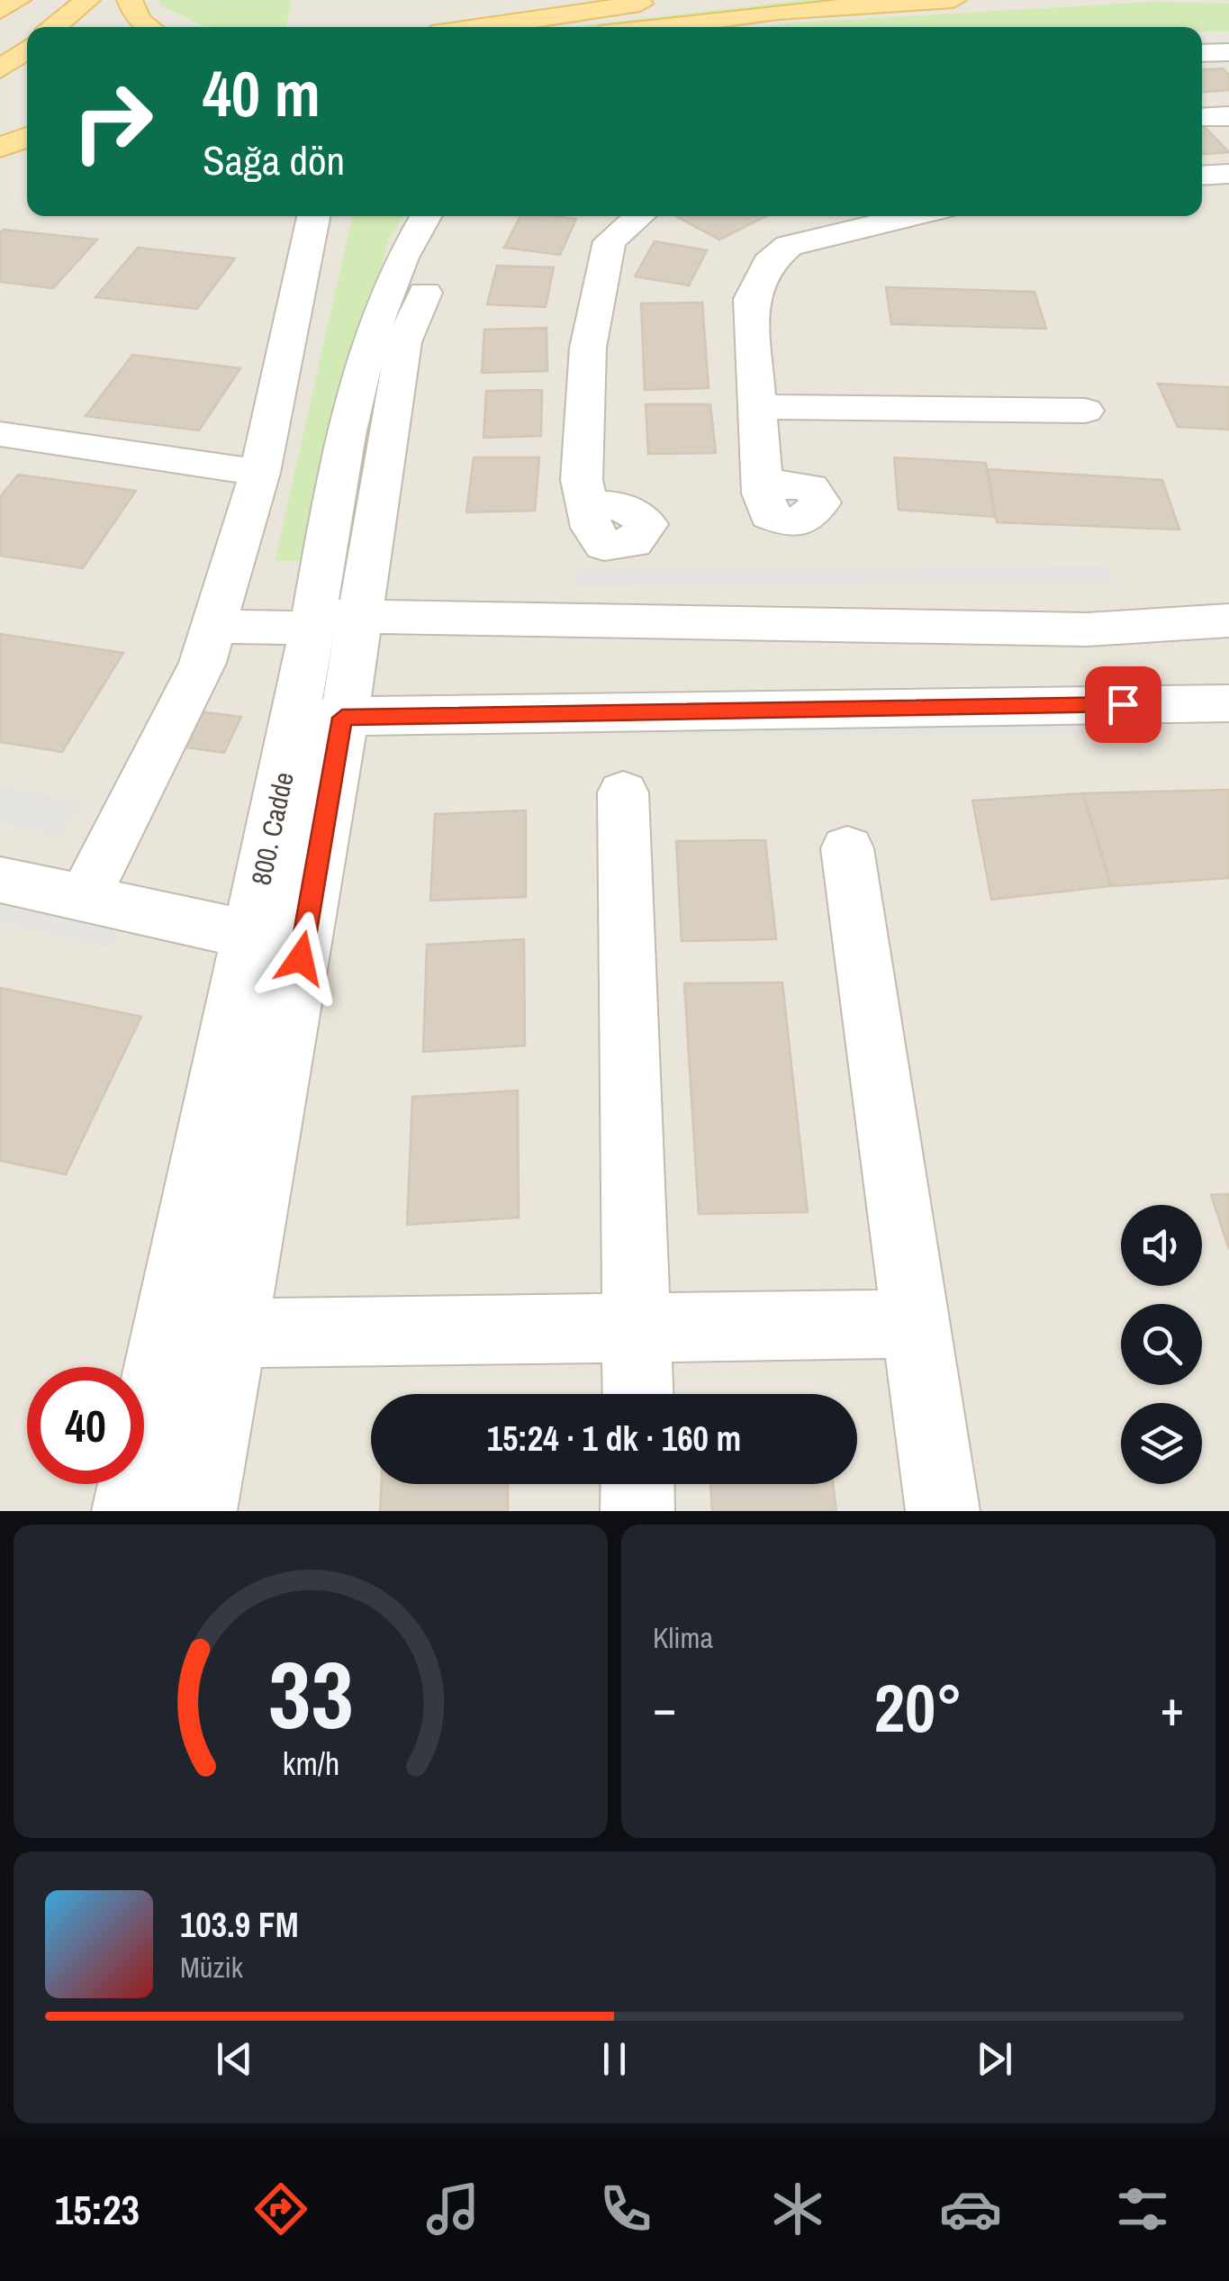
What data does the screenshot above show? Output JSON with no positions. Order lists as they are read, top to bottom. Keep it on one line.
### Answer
{"streets":{"street":["800. Cadde"]},"page":{"turn":["40 m","Sağa dön"],"limit":"40","trip":"15:24 · 1 dk · 160 m","tile":"Klima","heat":["−","20°","+"],"song":["103.9 FM","Müzik"],"tabs":"15:23","gauge":["33","km/h"]}}
